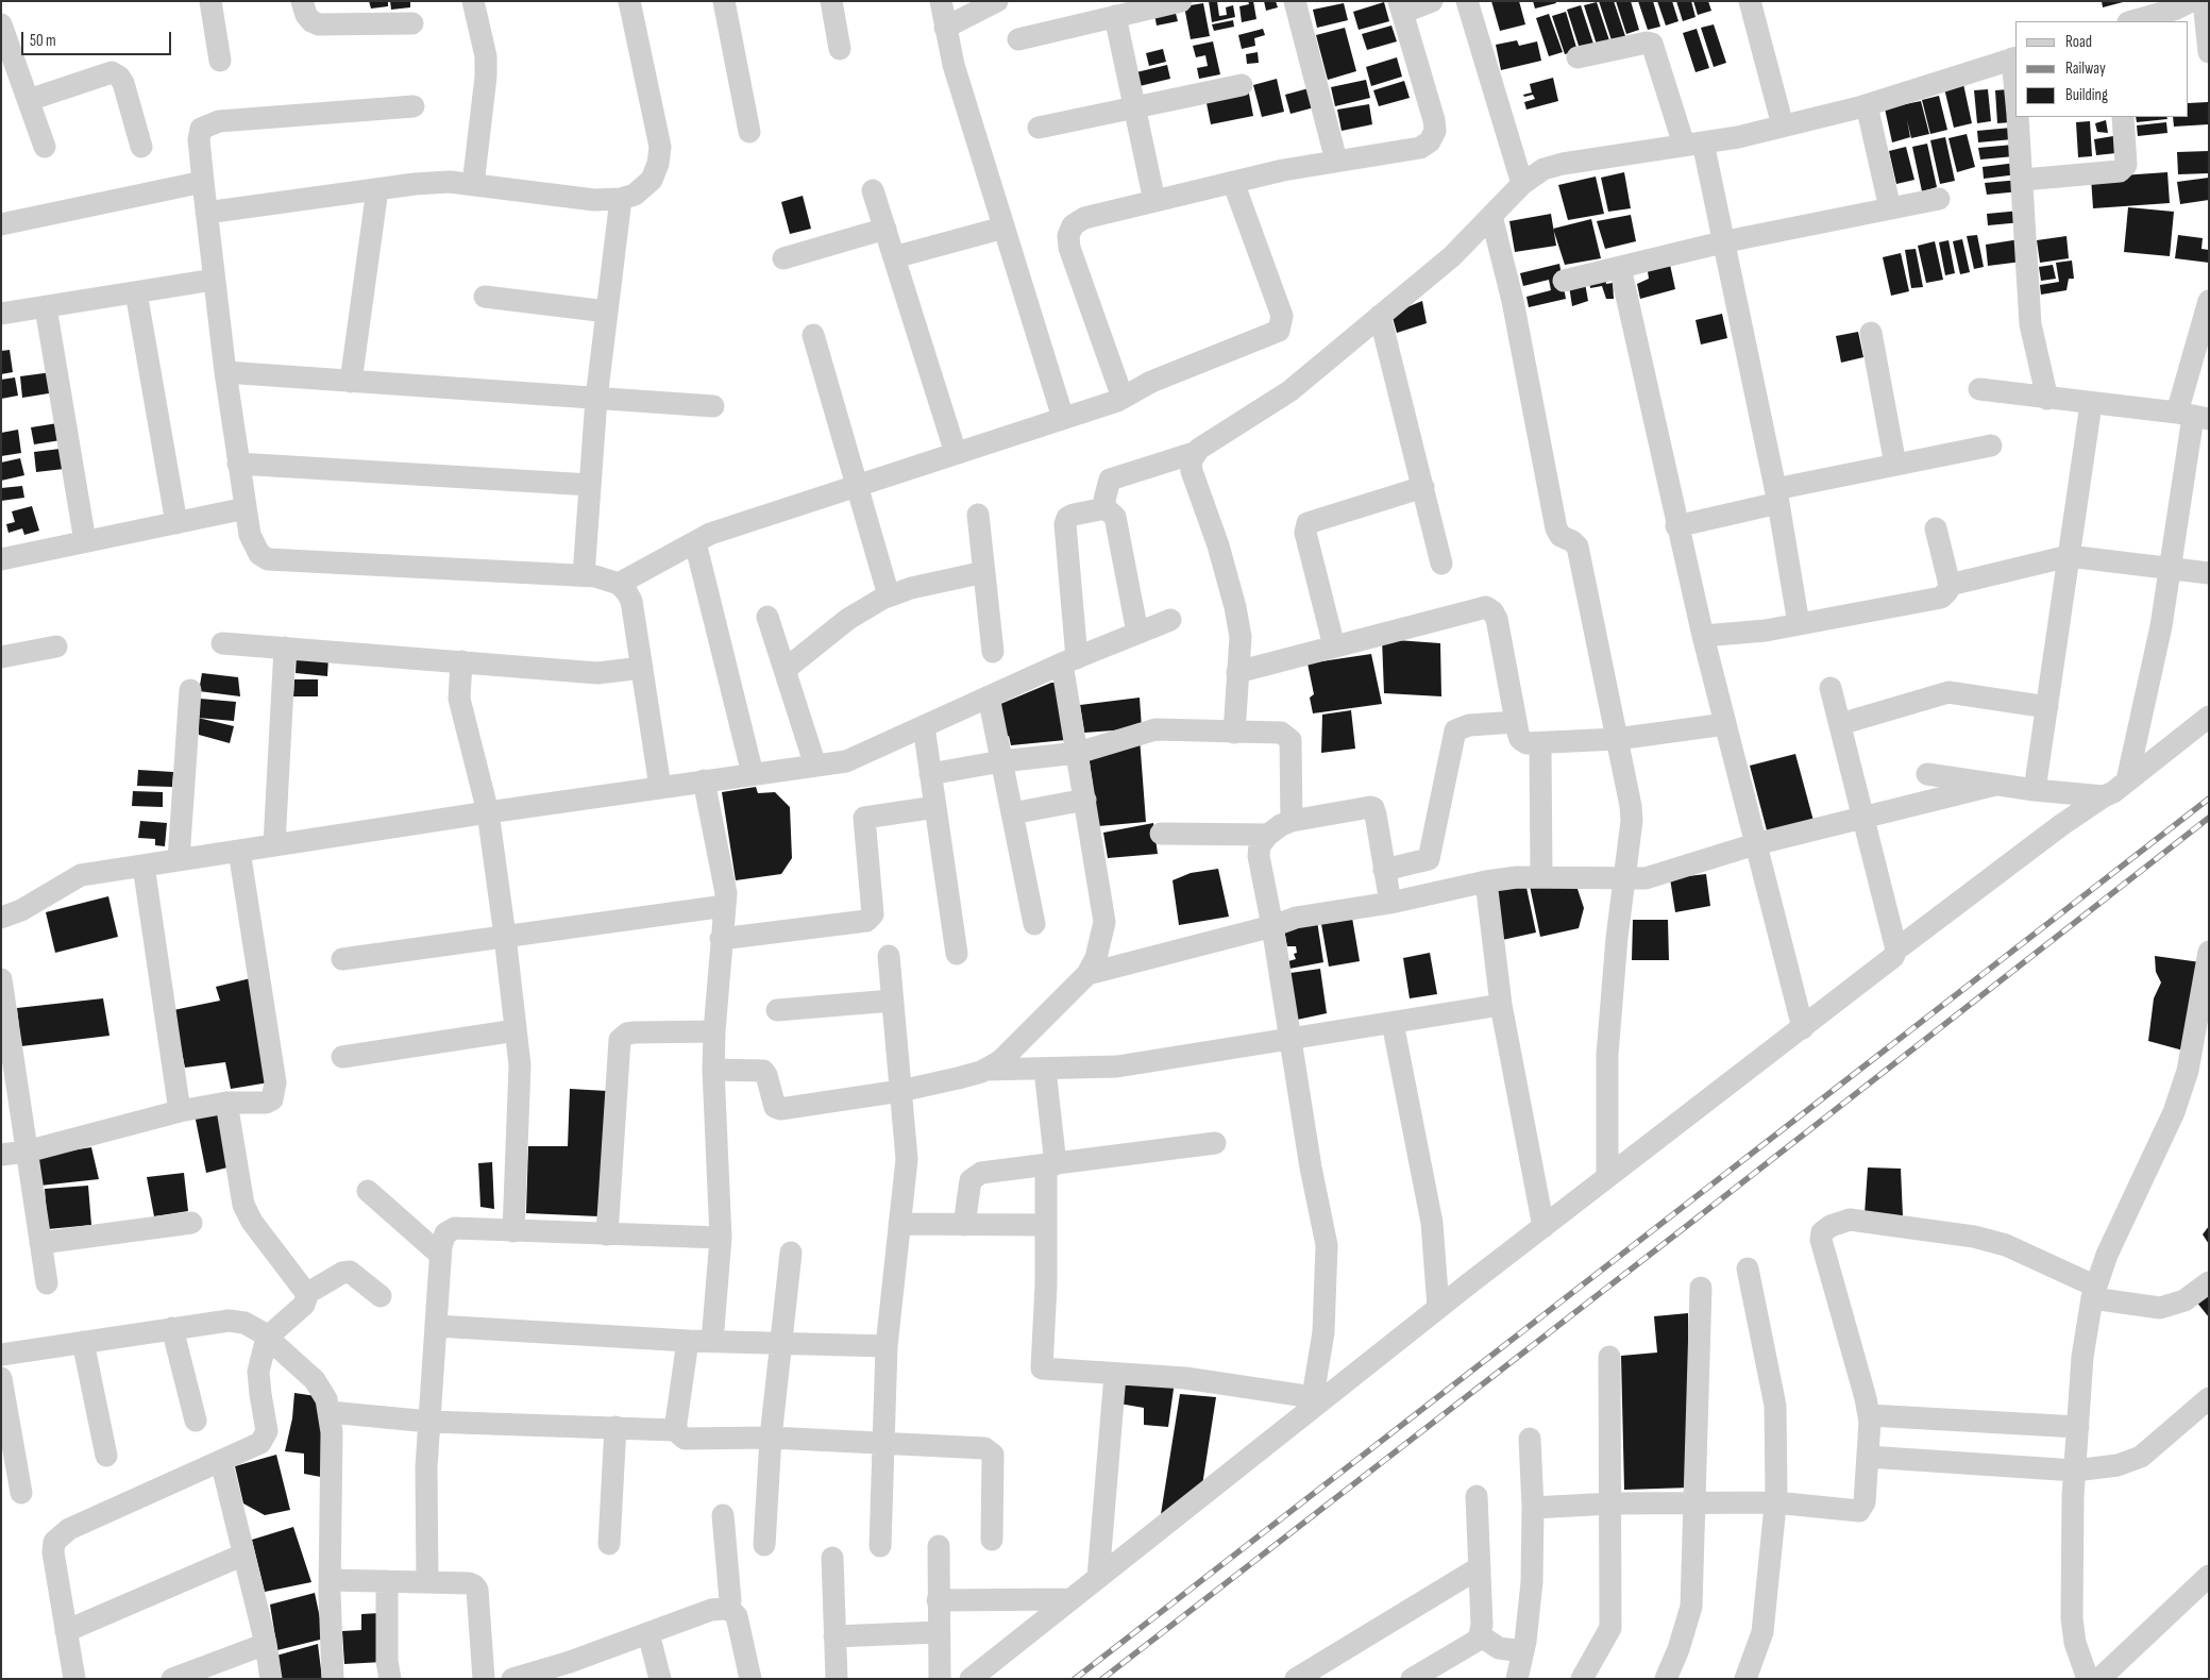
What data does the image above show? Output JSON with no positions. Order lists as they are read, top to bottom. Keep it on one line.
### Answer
{"legend":["Road","Railway","Building"],"scale_bar":"50 m"}
